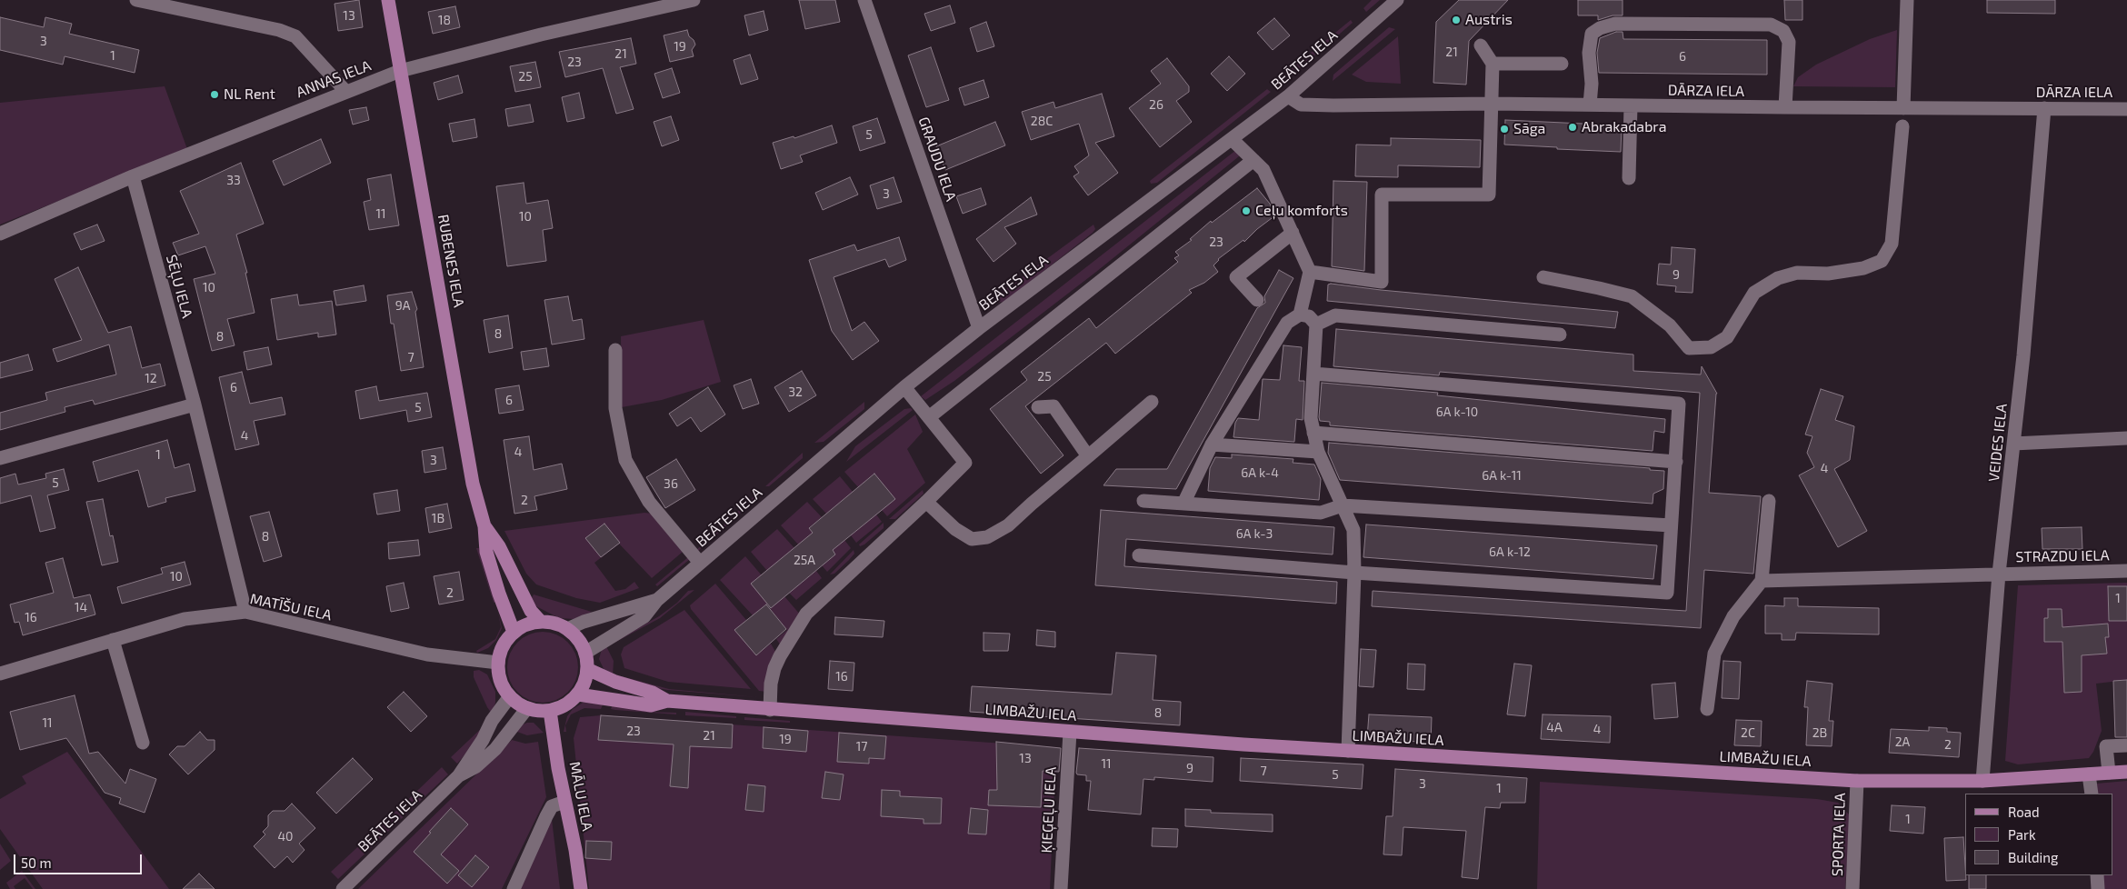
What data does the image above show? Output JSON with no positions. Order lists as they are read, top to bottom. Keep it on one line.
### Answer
{"streets":{"main road":["RUBENES IELA","LIMBAŽU IELA","MĀLU IELA"],"street":["BEĀTES IELA","ANNAS IELA","DĀRZA IELA","GRAUDU IELA","SĒĻU IELA","VEIDES IELA","STRAZDU IELA","MATĪŠU IELA","ĶIEĢEĻU IELA","SPORTA IELA"]},"crossings":[["BEĀTES IELA","DĀRZA IELA"],["BEĀTES IELA","GRAUDU IELA"],["BEĀTES IELA","RUBENES IELA"],["BEĀTES IELA","MATĪŠU IELA"],["BEĀTES IELA","LIMBAŽU IELA"],["BEĀTES IELA","MĀLU IELA"],["ANNAS IELA","RUBENES IELA"],["ANNAS IELA","SĒĻU IELA"],["DĀRZA IELA","VEIDES IELA"],["RUBENES IELA","MATĪŠU IELA"],["RUBENES IELA","LIMBAŽU IELA"],["RUBENES IELA","MĀLU IELA"],["SĒĻU IELA","MATĪŠU IELA"],["VEIDES IELA","STRAZDU IELA"],["VEIDES IELA","LIMBAŽU IELA"],["MATĪŠU IELA","LIMBAŽU IELA"],["MATĪŠU IELA","MĀLU IELA"],["LIMBAŽU IELA","MĀLU IELA"],["LIMBAŽU IELA","ĶIEĢEĻU IELA"],["LIMBAŽU IELA","SPORTA IELA"]],"places":["Austris","NL Rent","Abrakadabra","Sāga","Ceļu komforts"],"house_numbers":["13","18","3","19","21","21","1","6","23","25","26","28C","5","33","3","11","10","23","9","10","9A","8","8","7","25","12","6","32","6","5","6A k-10","4","4","1","3","4","6A k-4","6A k-11","5","36","2","1B","6A k-3","8","6A k-12","25A","10","2","1","14","16","16","8","11","4A","4","23","2C","2B","21","19","2A","2","17","13","11","9","7","5","3","1","1","40"],"legend":["Road","Park","Building"],"scale_bar":"50 m"}
